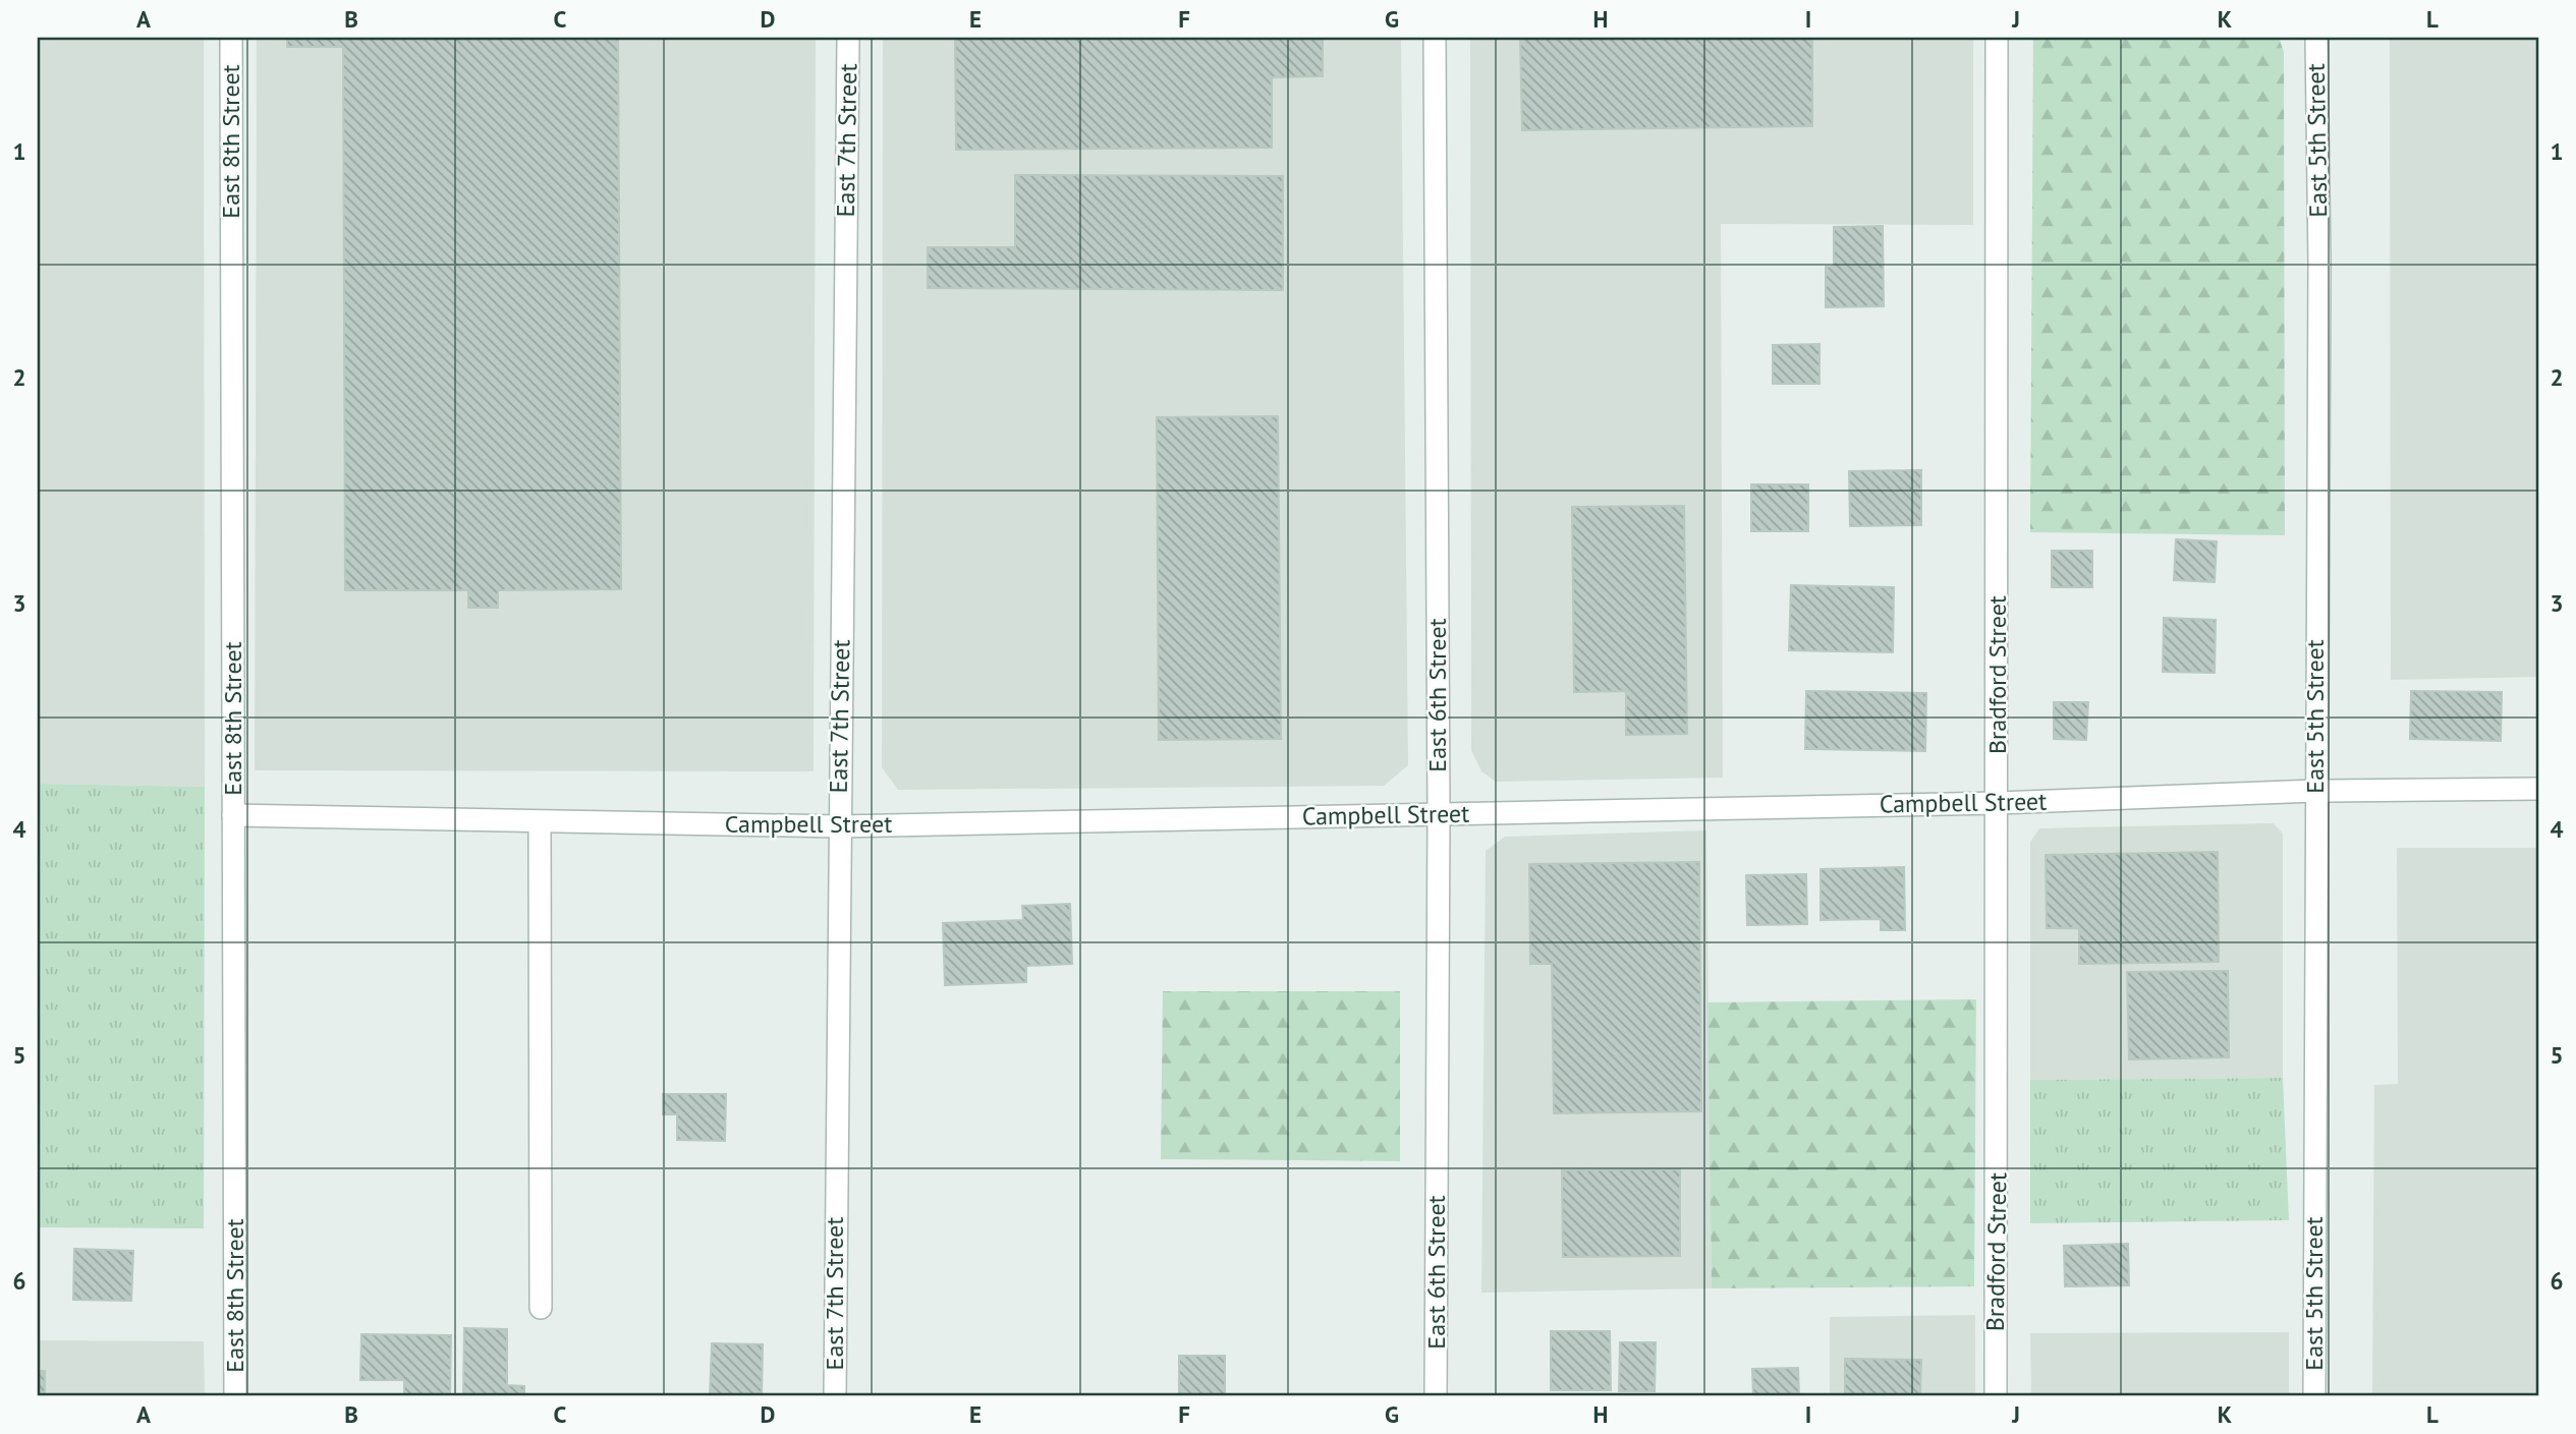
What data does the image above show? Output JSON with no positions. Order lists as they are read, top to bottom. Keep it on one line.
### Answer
{"streets":{"street":["East 7th Street","East 5th Street","East 8th Street","Bradford Street","East 6th Street","Campbell Street"]},"crossings":[["East 7th Street","Campbell Street"],["East 5th Street","Campbell Street"],["East 8th Street","Campbell Street"],["Bradford Street","Campbell Street"],["East 6th Street","Campbell Street"]],"grid":{"columns":["A","B","C","D","E","F","G","H","I","J","K","L"],"rows":["1","2","3","4","5","6"]}}
